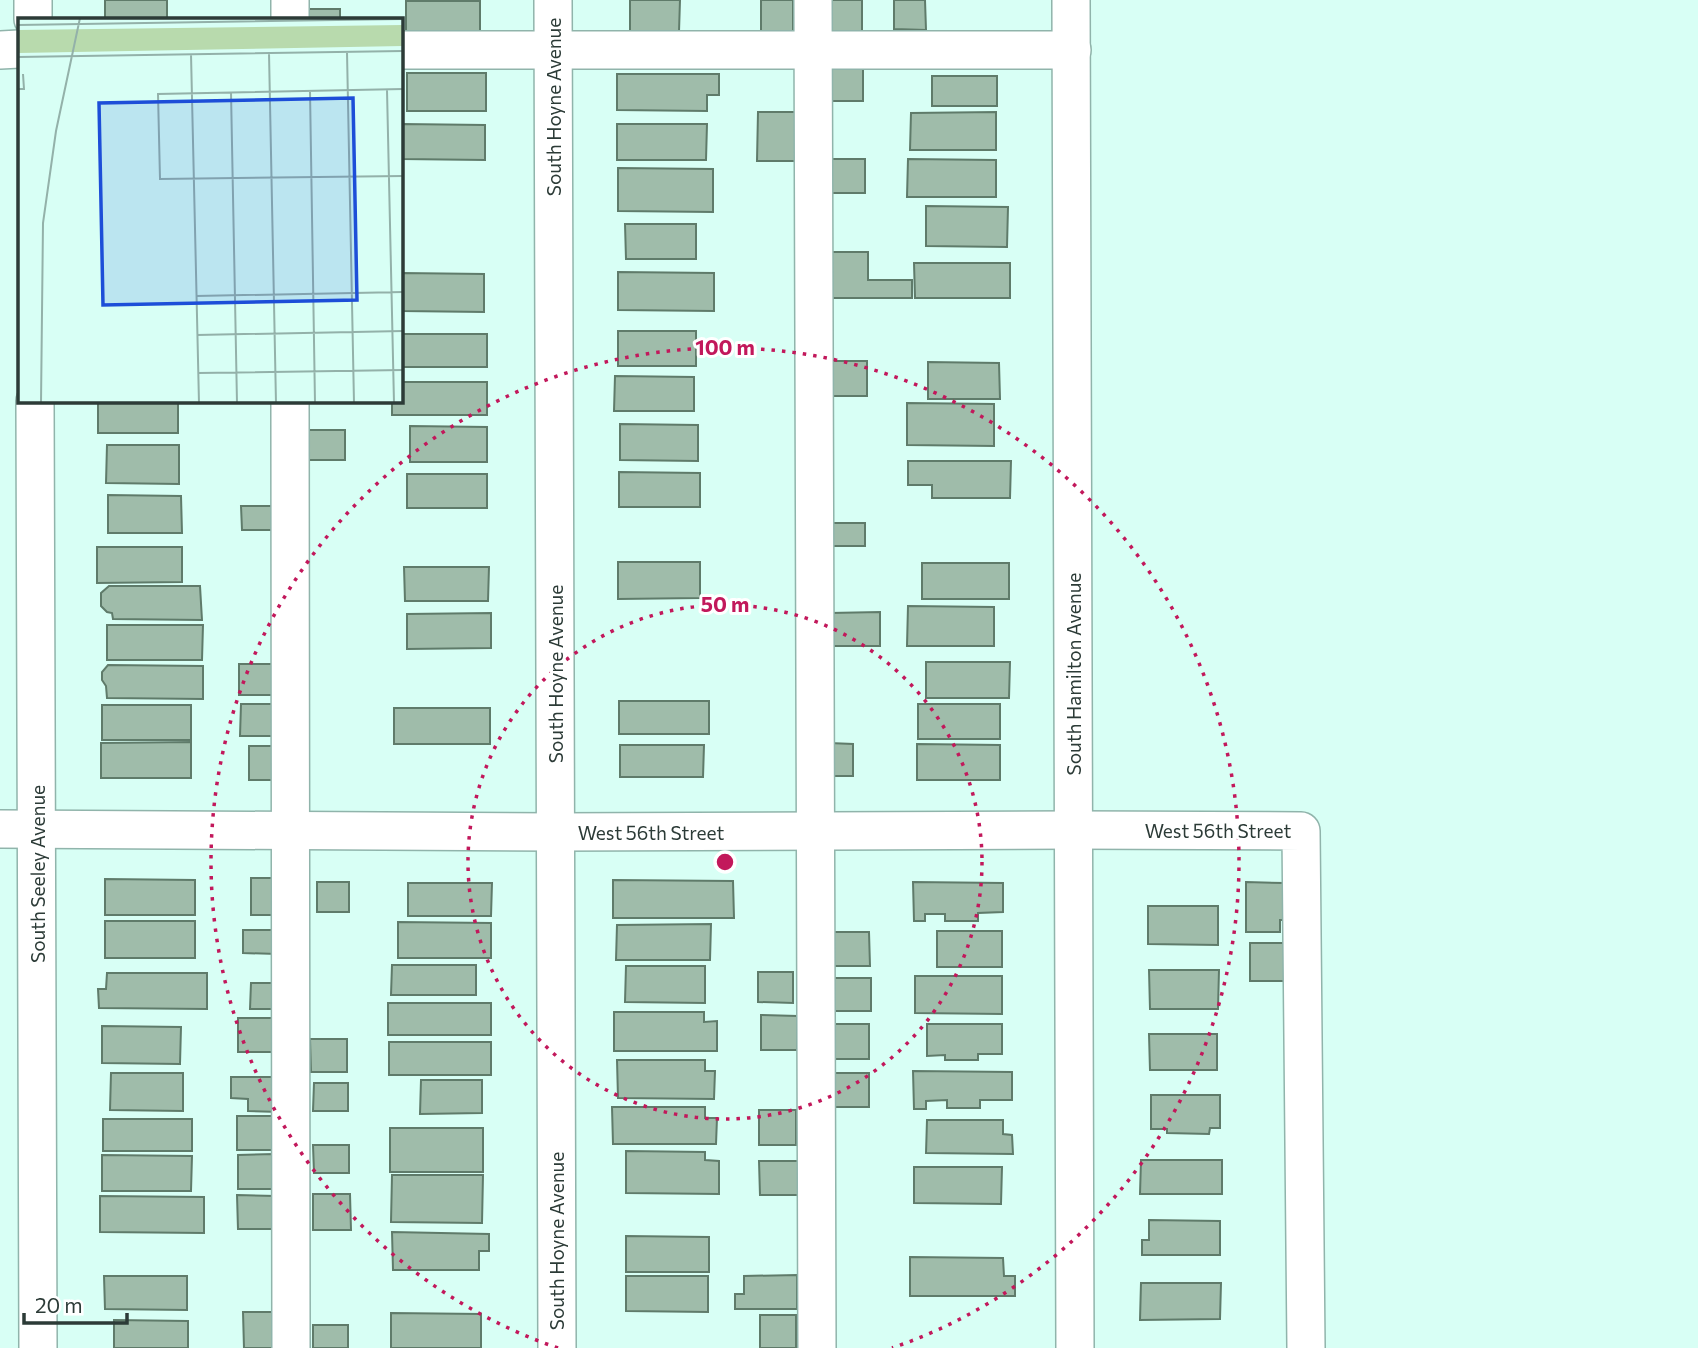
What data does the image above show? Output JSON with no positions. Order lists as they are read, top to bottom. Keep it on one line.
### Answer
{"streets":{"street":["South Hoyne Avenue","South Hamilton Avenue","West 56th Street","South Seeley Avenue"]},"crossings":[["South Hoyne Avenue","West 56th Street"],["South Hamilton Avenue","West 56th Street"],["West 56th Street","South Seeley Avenue"]],"scale_bar":"20 m","rings":["100 m","50 m"]}
